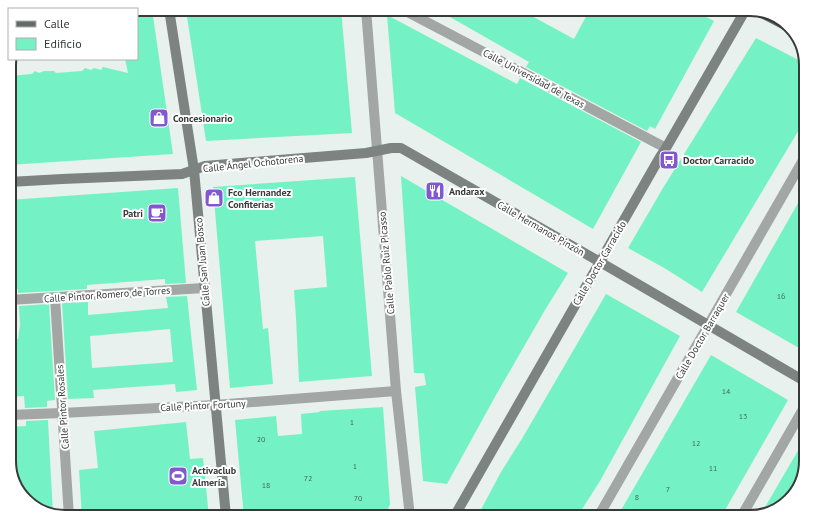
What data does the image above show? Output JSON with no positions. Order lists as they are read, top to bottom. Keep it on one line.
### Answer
{"streets":{"street":["Calle Universidad de Texas","Calle Ángel Ochotorena","Calle Hermanos Pinzón","Calle San Juan Bosco","Calle Pablo Ruiz Picasso","Calle Doctor Carracido","Calle Pintor Romero de Torres","Calle Doctor Barraquer","Calle Pintor Fortuny","Calle Pintor Rosales"]},"crossings":[["Calle Universidad de Texas","Calle Doctor Carracido"],["Calle Ángel Ochotorena","Calle Hermanos Pinzón"],["Calle Ángel Ochotorena","Calle San Juan Bosco"],["Calle Ángel Ochotorena","Calle Pablo Ruiz Picasso"],["Calle Hermanos Pinzón","Calle Pablo Ruiz Picasso"],["Calle Hermanos Pinzón","Calle Doctor Carracido"],["Calle Hermanos Pinzón","Calle Doctor Barraquer"],["Calle San Juan Bosco","Calle Pintor Romero de Torres"],["Calle San Juan Bosco","Calle Pintor Fortuny"],["Calle Pablo Ruiz Picasso","Calle Pintor Fortuny"],["Calle Pintor Romero de Torres","Calle Pintor Rosales"],["Calle Pintor Fortuny","Calle Pintor Rosales"]],"places":{"shop":["Concesionario","Fco Hernandez Confiterias"],"bus stop":["Doctor Carracido"],"restaurant":["Andarax"],"cafe":["Patri"],"sports":["Activaclub Almería"]},"house_numbers":["16","14","13","1","20","12","1","11","72","18","7","8","70"],"legend":["Calle","Edificio"]}
